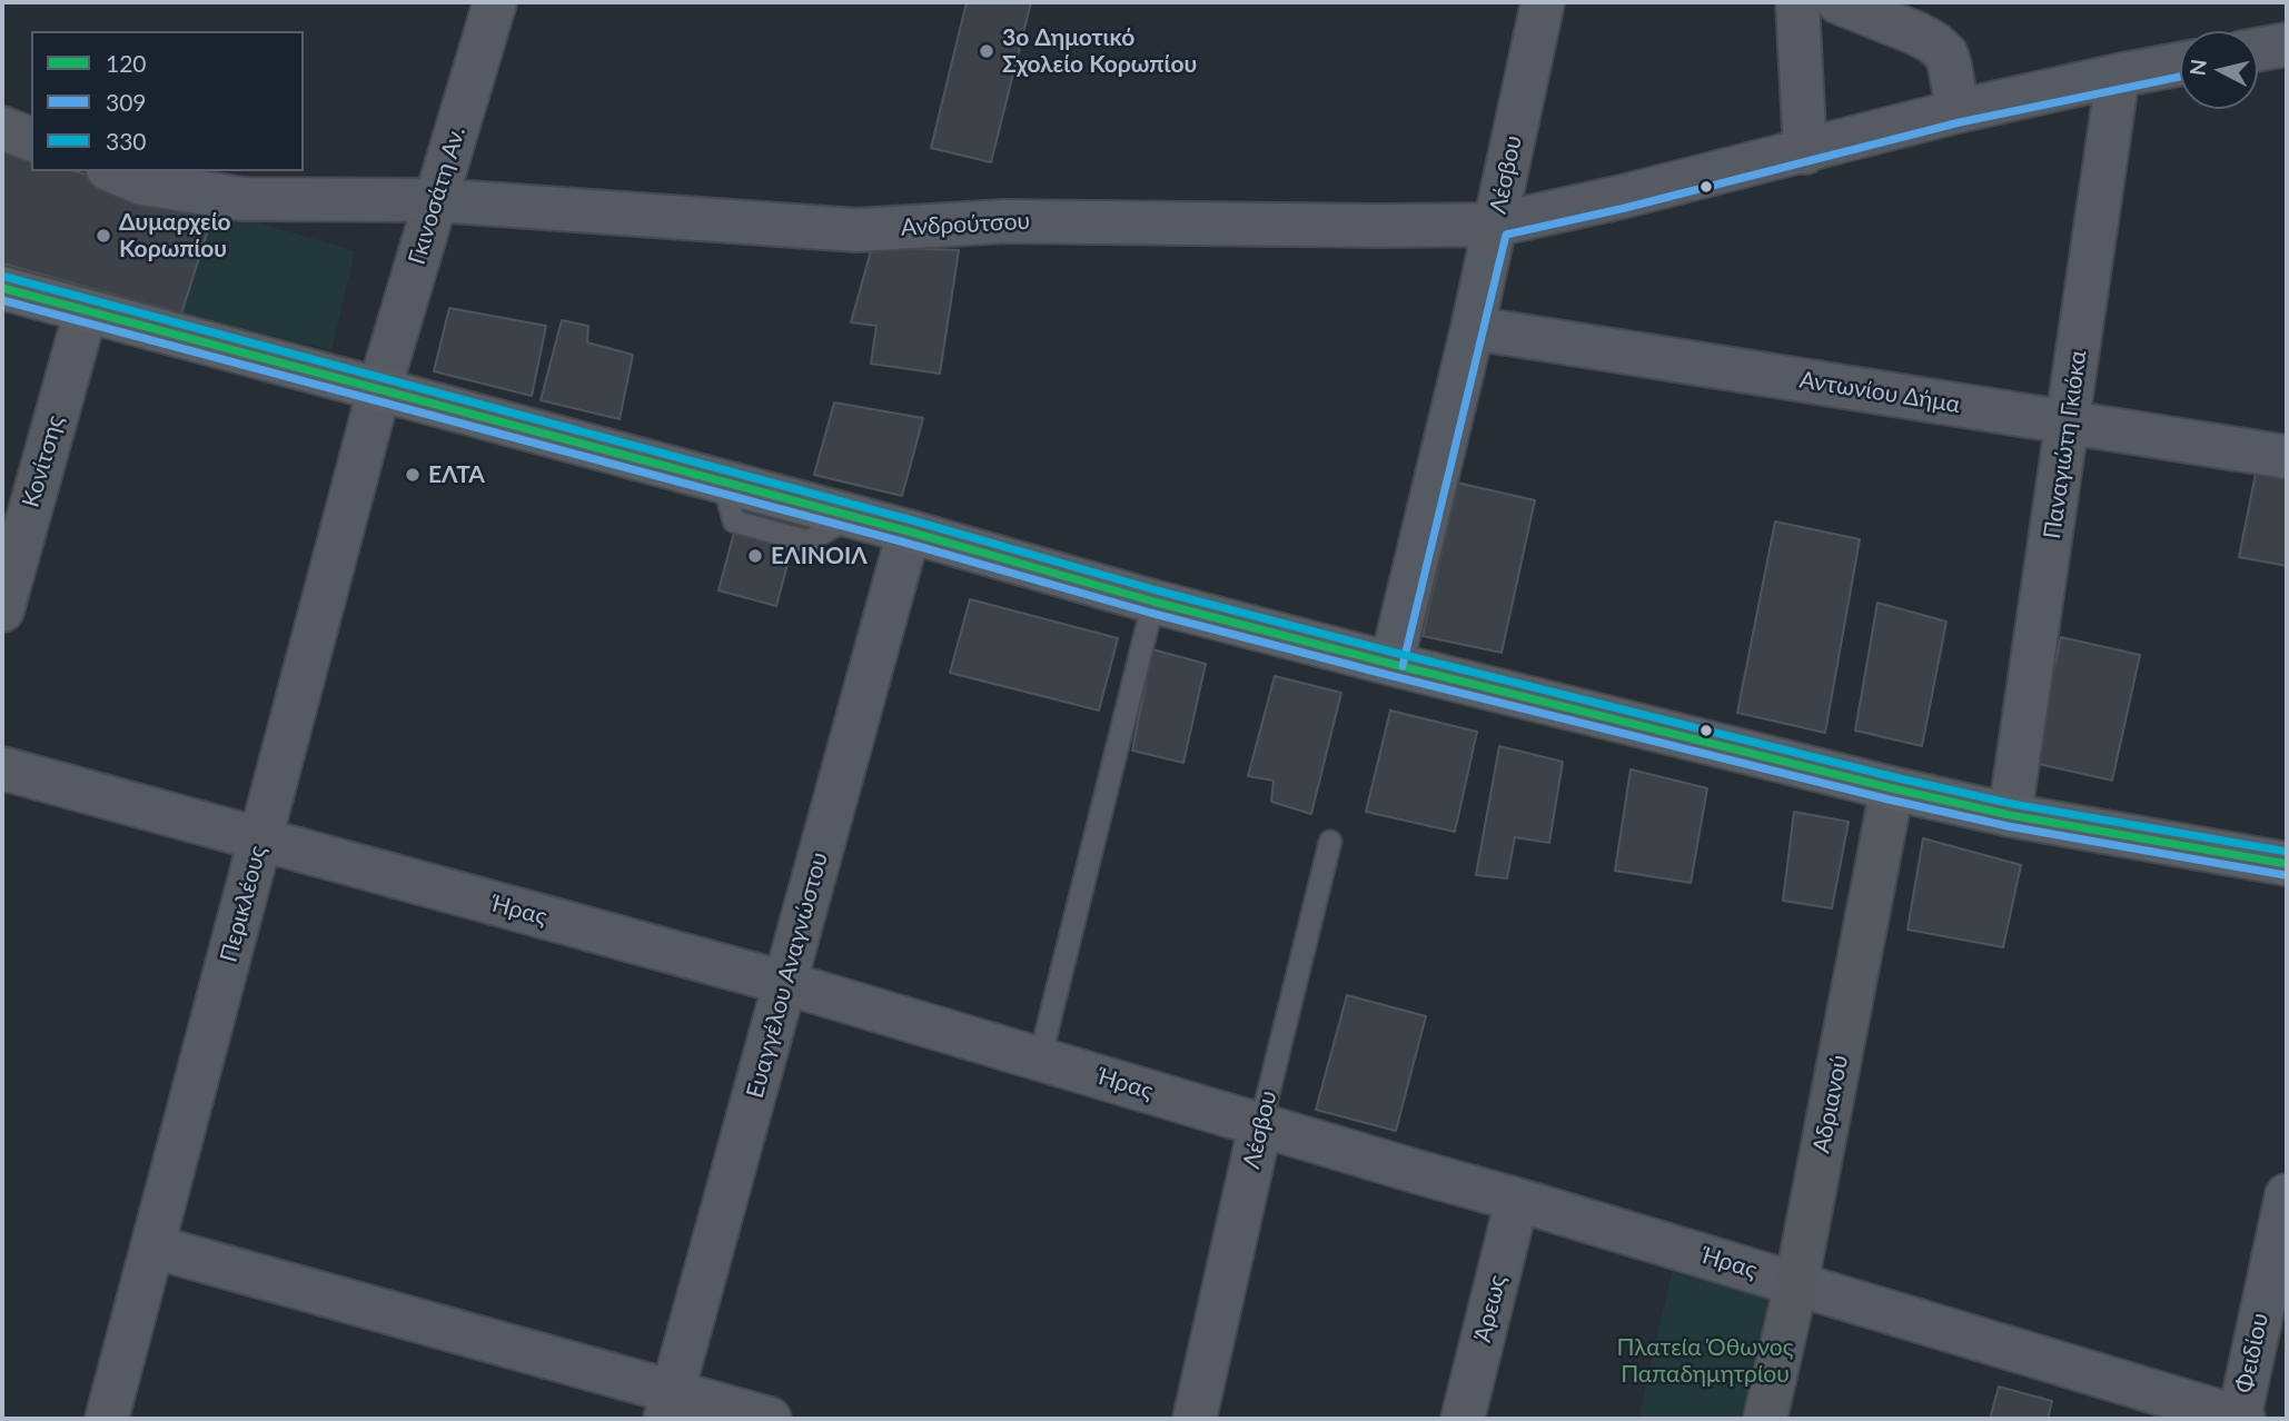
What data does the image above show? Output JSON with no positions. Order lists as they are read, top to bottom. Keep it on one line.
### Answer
{"streets":{"street":["Λέσβου","Γκινοσάτη Αν.","Ανδρούτσου","Αντωνίου Δήμα","Παναγιώτη Γκιόκα","Κονίτσης","Περικλέους","Ήρας","Ευαγγέλου Αναγνώστου","Αδριανού","Άρεως","Φειδίου"]},"crossings":[["Λέσβου","Ανδρούτσου"],["Λέσβου","Αντωνίου Δήμα"],["Λέσβου","Ήρας"],["Γκινοσάτη Αν.","Ανδρούτσου"],["Γκινοσάτη Αν.","Περικλέους"],["Ανδρούτσου","Παναγιώτη Γκιόκα"],["Αντωνίου Δήμα","Παναγιώτη Γκιόκα"],["Περικλέους","Ήρας"],["Ήρας","Ευαγγέλου Αναγνώστου"],["Ήρας","Αδριανού"],["Ήρας","Άρεως"],["Ήρας","Φειδίου"]],"parks":["Πλατεία Όθωνος Παπαδημητρίου"],"places":["3ο Δημοτικό Σχολείο Κορωπίου","Δυμαρχείο Κορωπίου","ΕΛΤΑ","ΕΛΙΝΟΙΛ"],"lines":["transit line 309","transit line 330","transit line 120"],"legend":["120","309","330"],"north":"left"}
